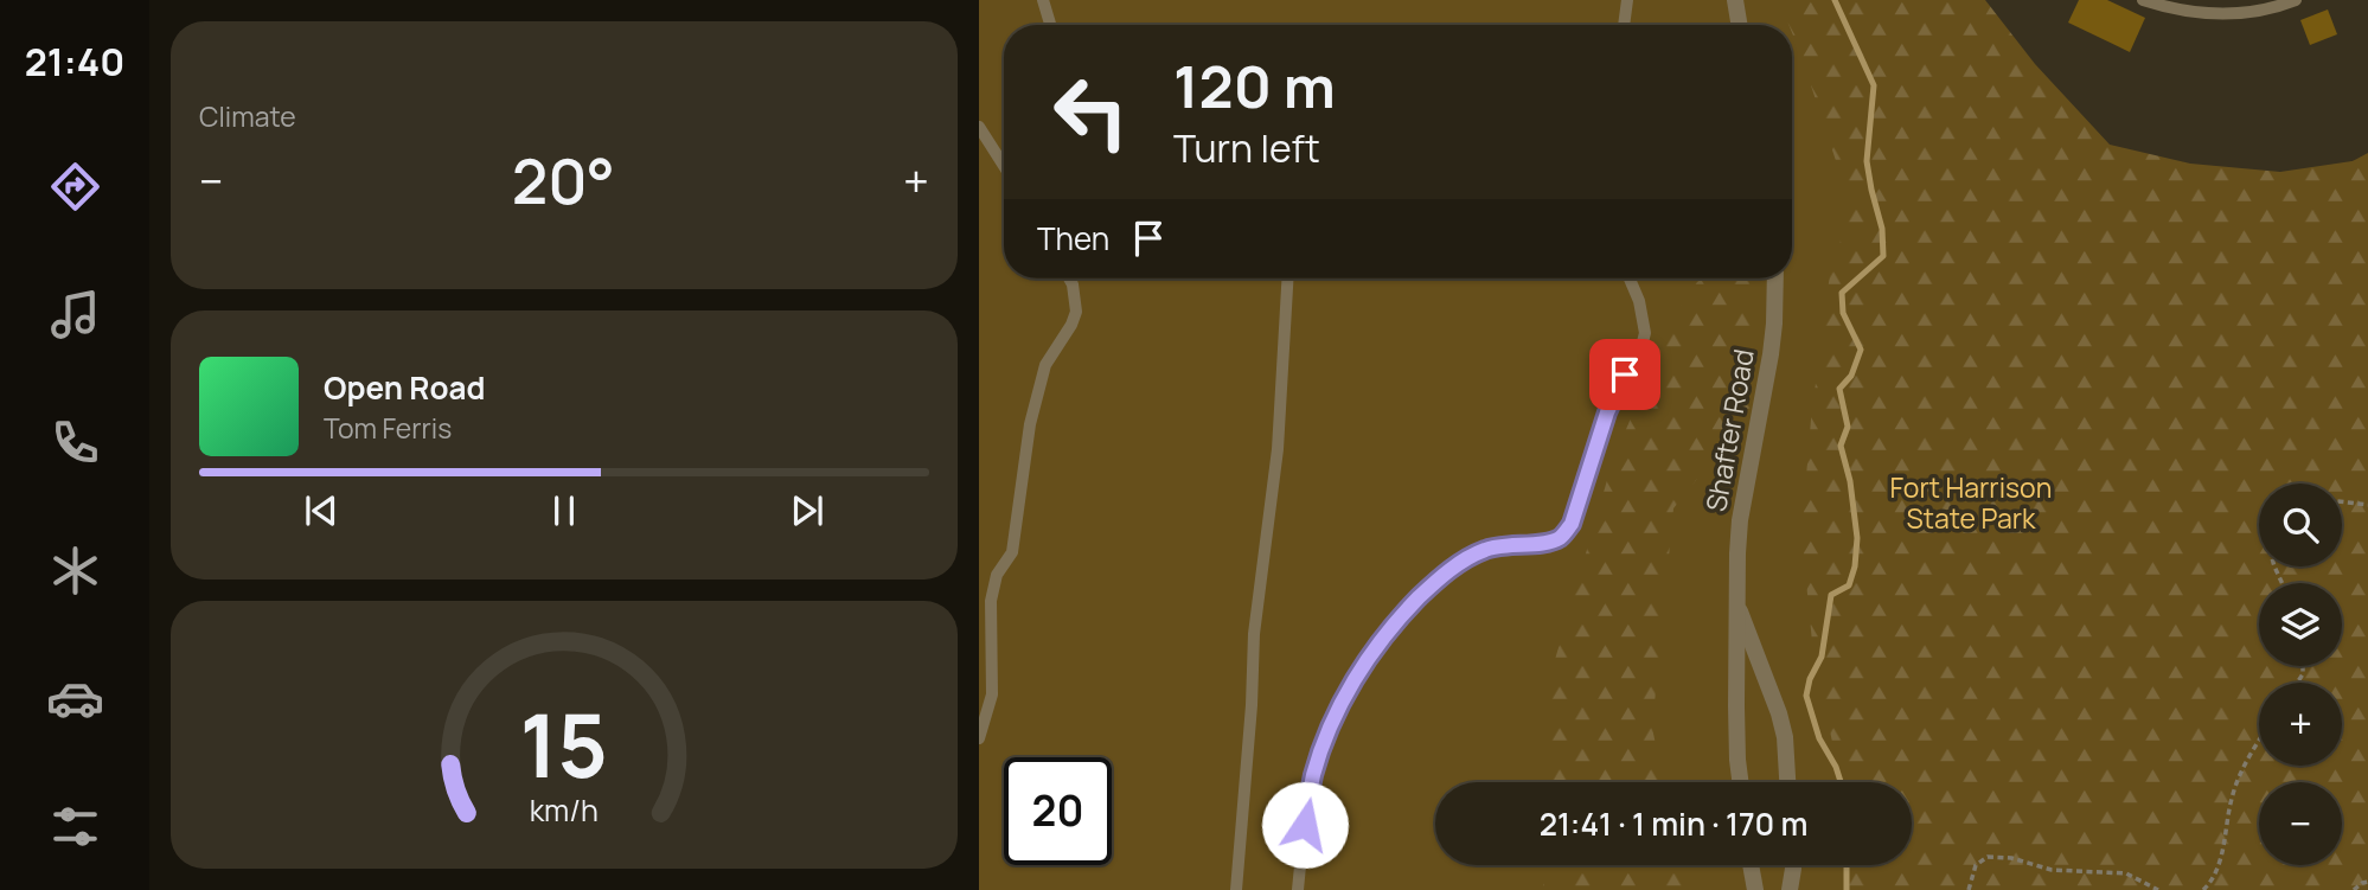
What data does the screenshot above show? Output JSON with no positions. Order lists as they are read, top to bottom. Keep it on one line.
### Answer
{"streets":{"street":["Shafter Road"]},"parks":["Fort Harrison State Park"],"page":{"tabs":"21:40","tile":"Climate","turn":["120 m","Turn left"],"heat":["−","20°","+"],"then":"Then","song":["Open Road","Tom Ferris"],"map_buttons":["+","−"],"limit":"20","trip":"21:41 · 1 min · 170 m","gauge":["15","km/h"]}}
